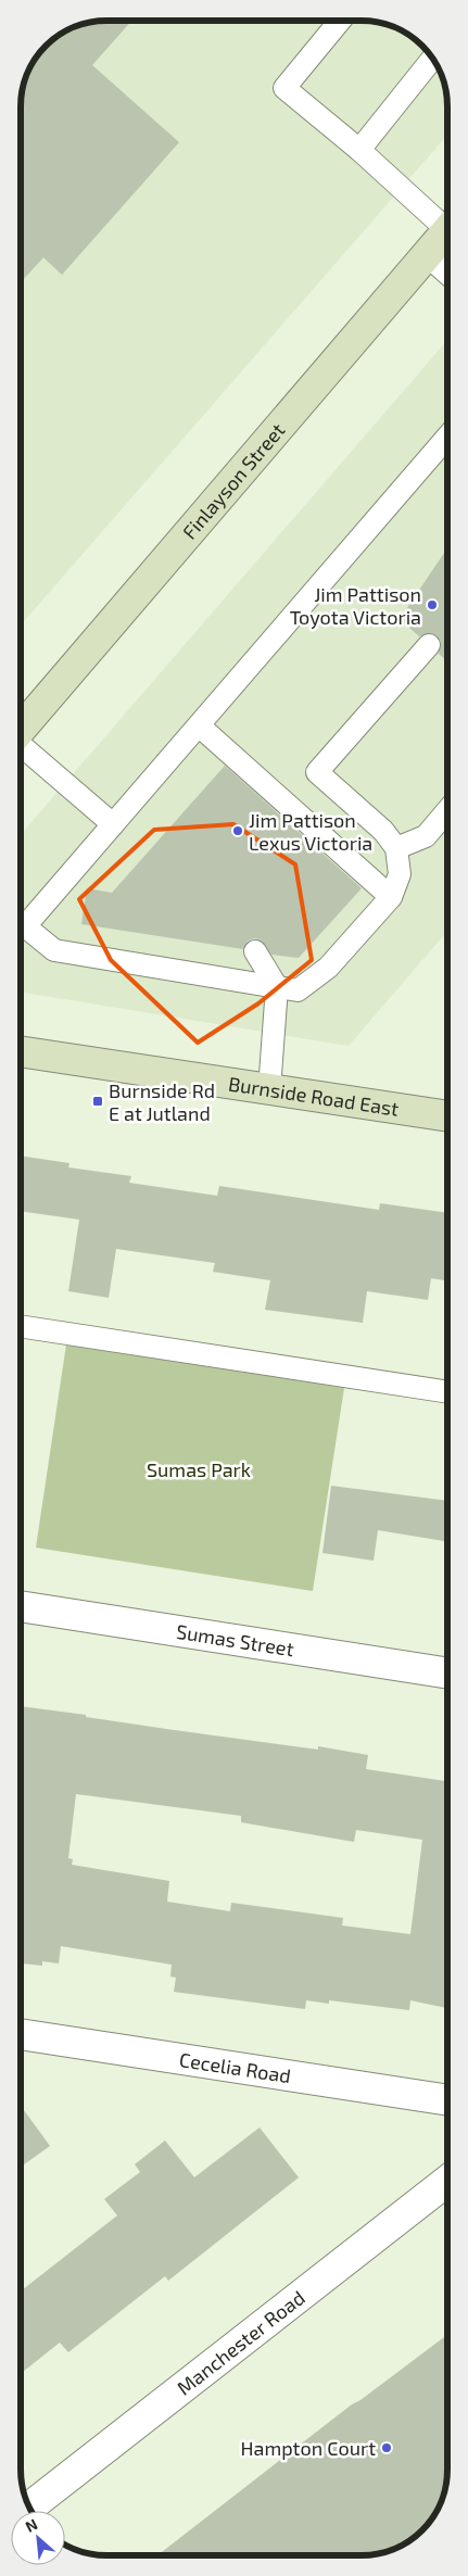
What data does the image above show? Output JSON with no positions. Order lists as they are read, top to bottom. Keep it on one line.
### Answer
{"streets":{"main road":["Finlayson Street","Burnside Road East"],"street":["Sumas Street","Cecelia Road","Manchester Road"]},"parks":["Sumas Park"],"places":{"other":["Jim Pattison Toyota Victoria","Jim Pattison Lexus Victoria","Hampton Court"],"transit":["Burnside Rd E at Jutland"]},"north":"top left"}
